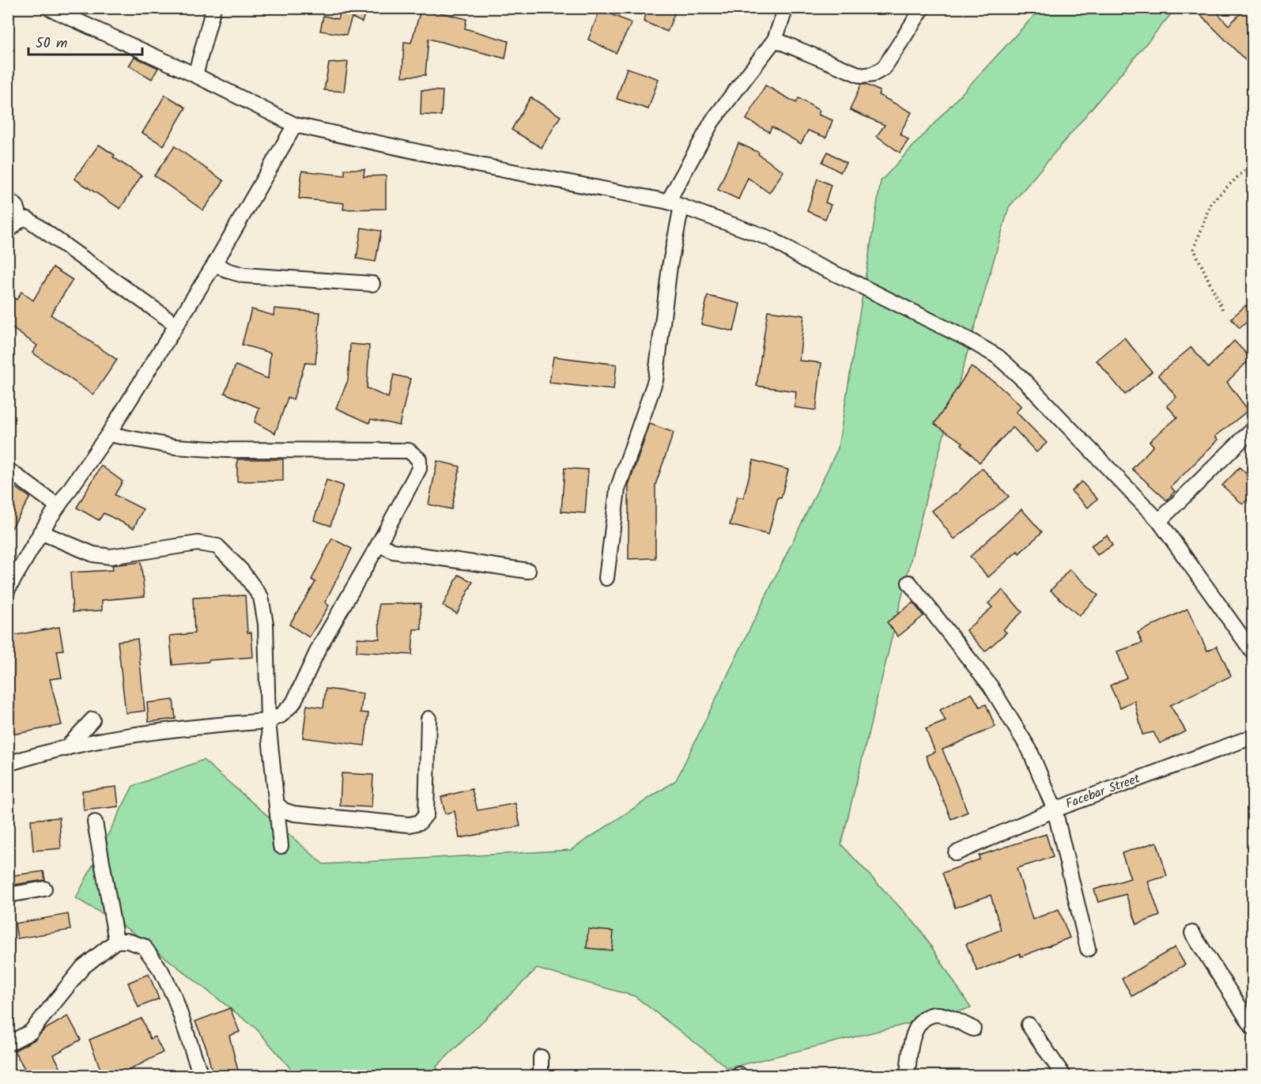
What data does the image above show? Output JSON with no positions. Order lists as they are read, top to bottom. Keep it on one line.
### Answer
{"streets":{"street":["Facebar Street"]},"scale_bar":"50 m"}
